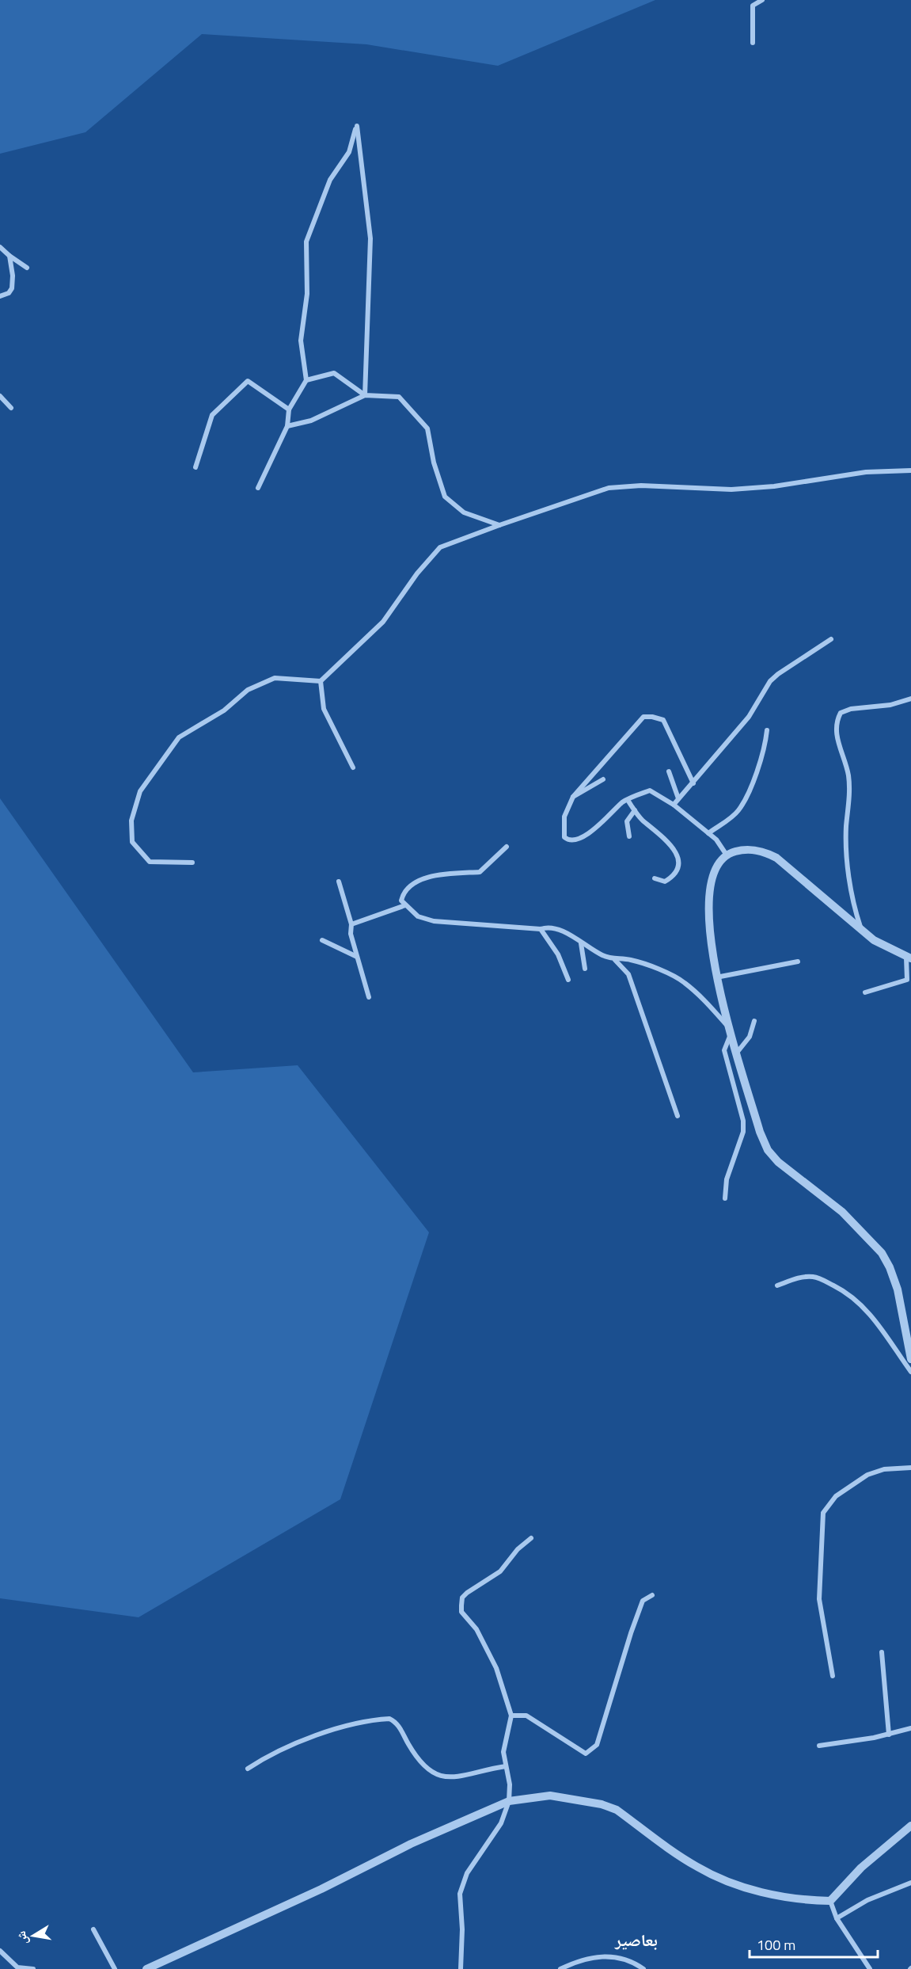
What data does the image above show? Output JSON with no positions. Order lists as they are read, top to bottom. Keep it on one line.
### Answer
{"districts":["بعاصير"],"scale_bar":"100 m","north":"left"}
